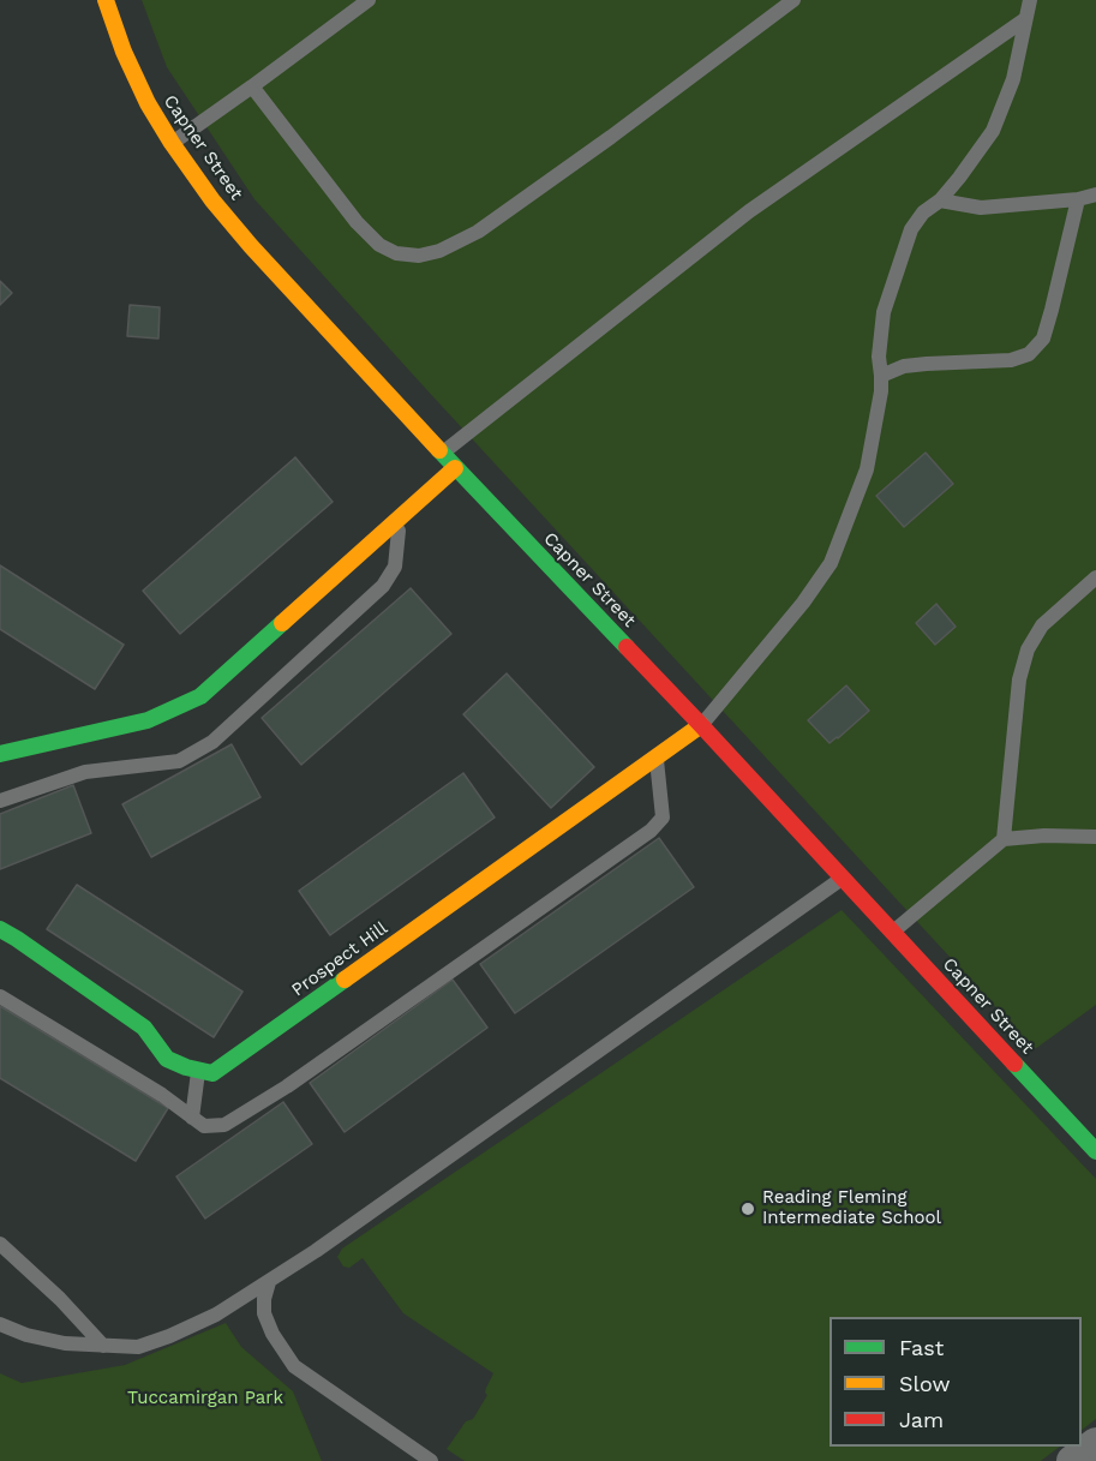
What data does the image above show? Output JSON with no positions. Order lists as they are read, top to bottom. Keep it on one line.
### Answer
{"streets":{"street":["Capner Street","Prospect Hill"]},"crossings":[["Capner Street","Prospect Hill"]],"parks":["Tuccamirgan Park"],"places":["Reading Fleming Intermediate School"],"legend":["Fast","Slow","Jam"]}
